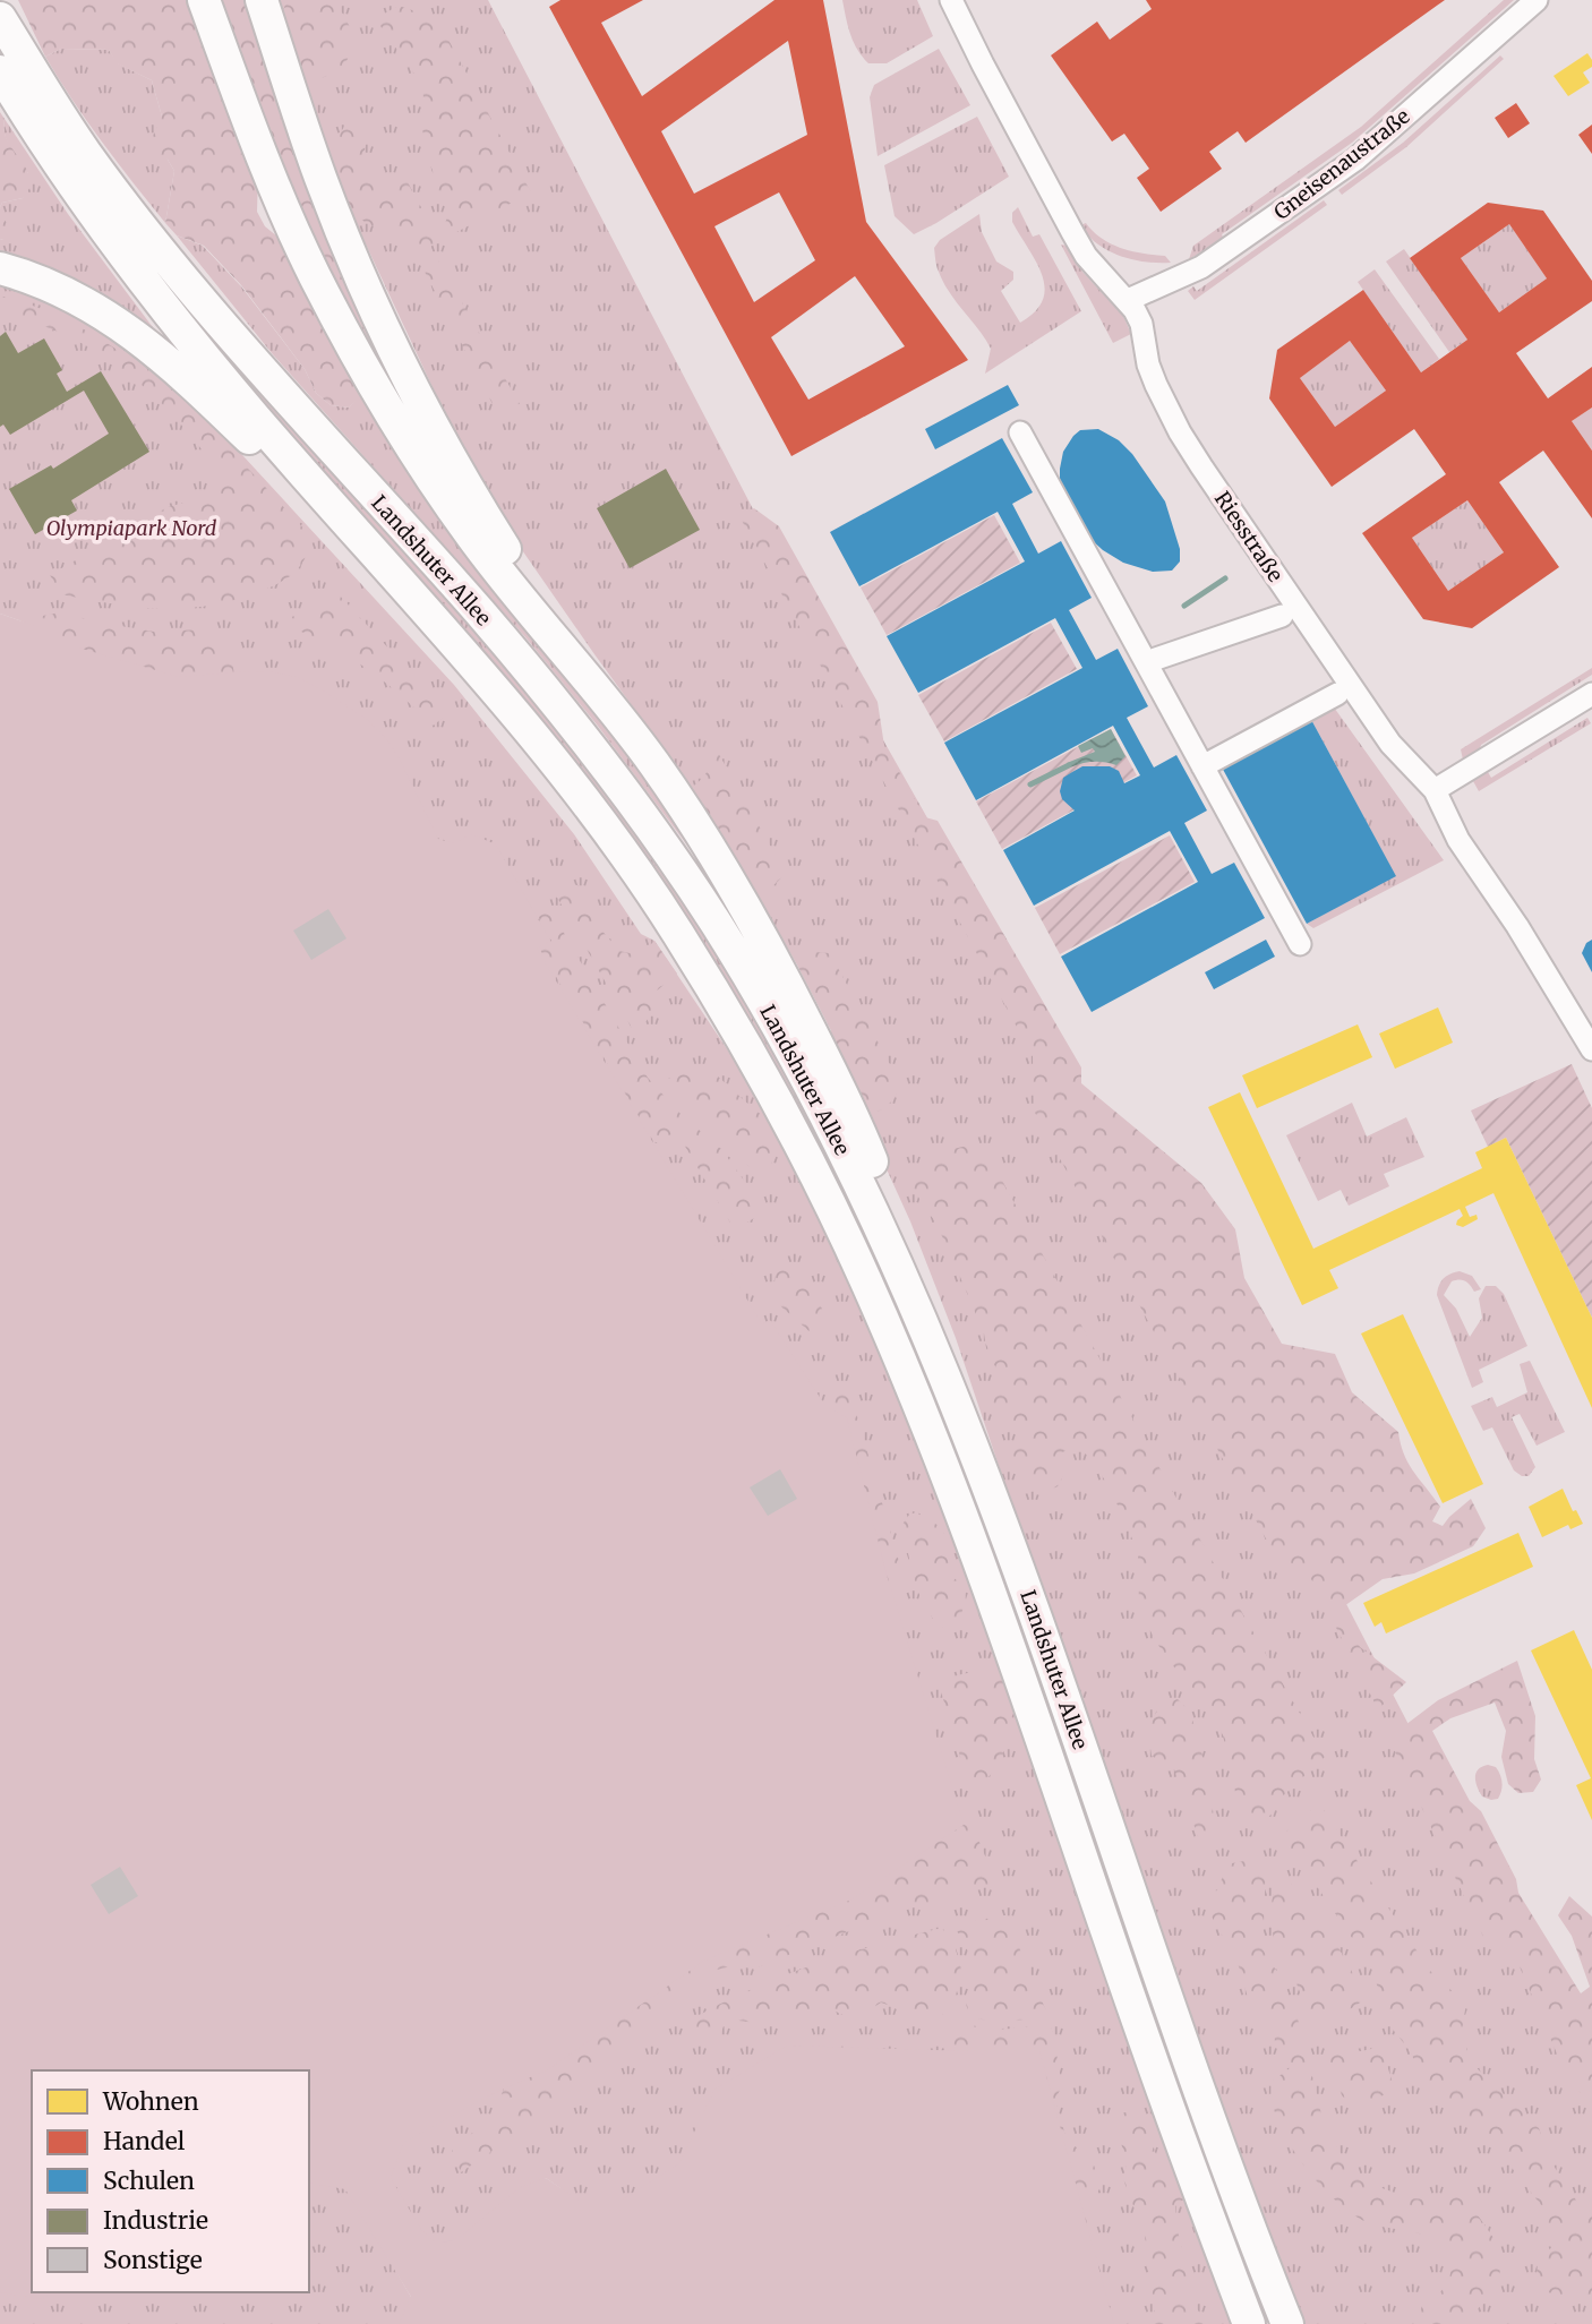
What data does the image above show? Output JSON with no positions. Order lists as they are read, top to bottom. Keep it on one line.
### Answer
{"streets":{"highway":["Landshuter Allee"],"street":["Gneisenaustraße","Riesstraße"]},"crossings":[["Gneisenaustraße","Riesstraße"]],"parks":["Olympiapark Nord"],"legend":["Wohnen","Handel","Schulen","Industrie","Sonstige"]}
